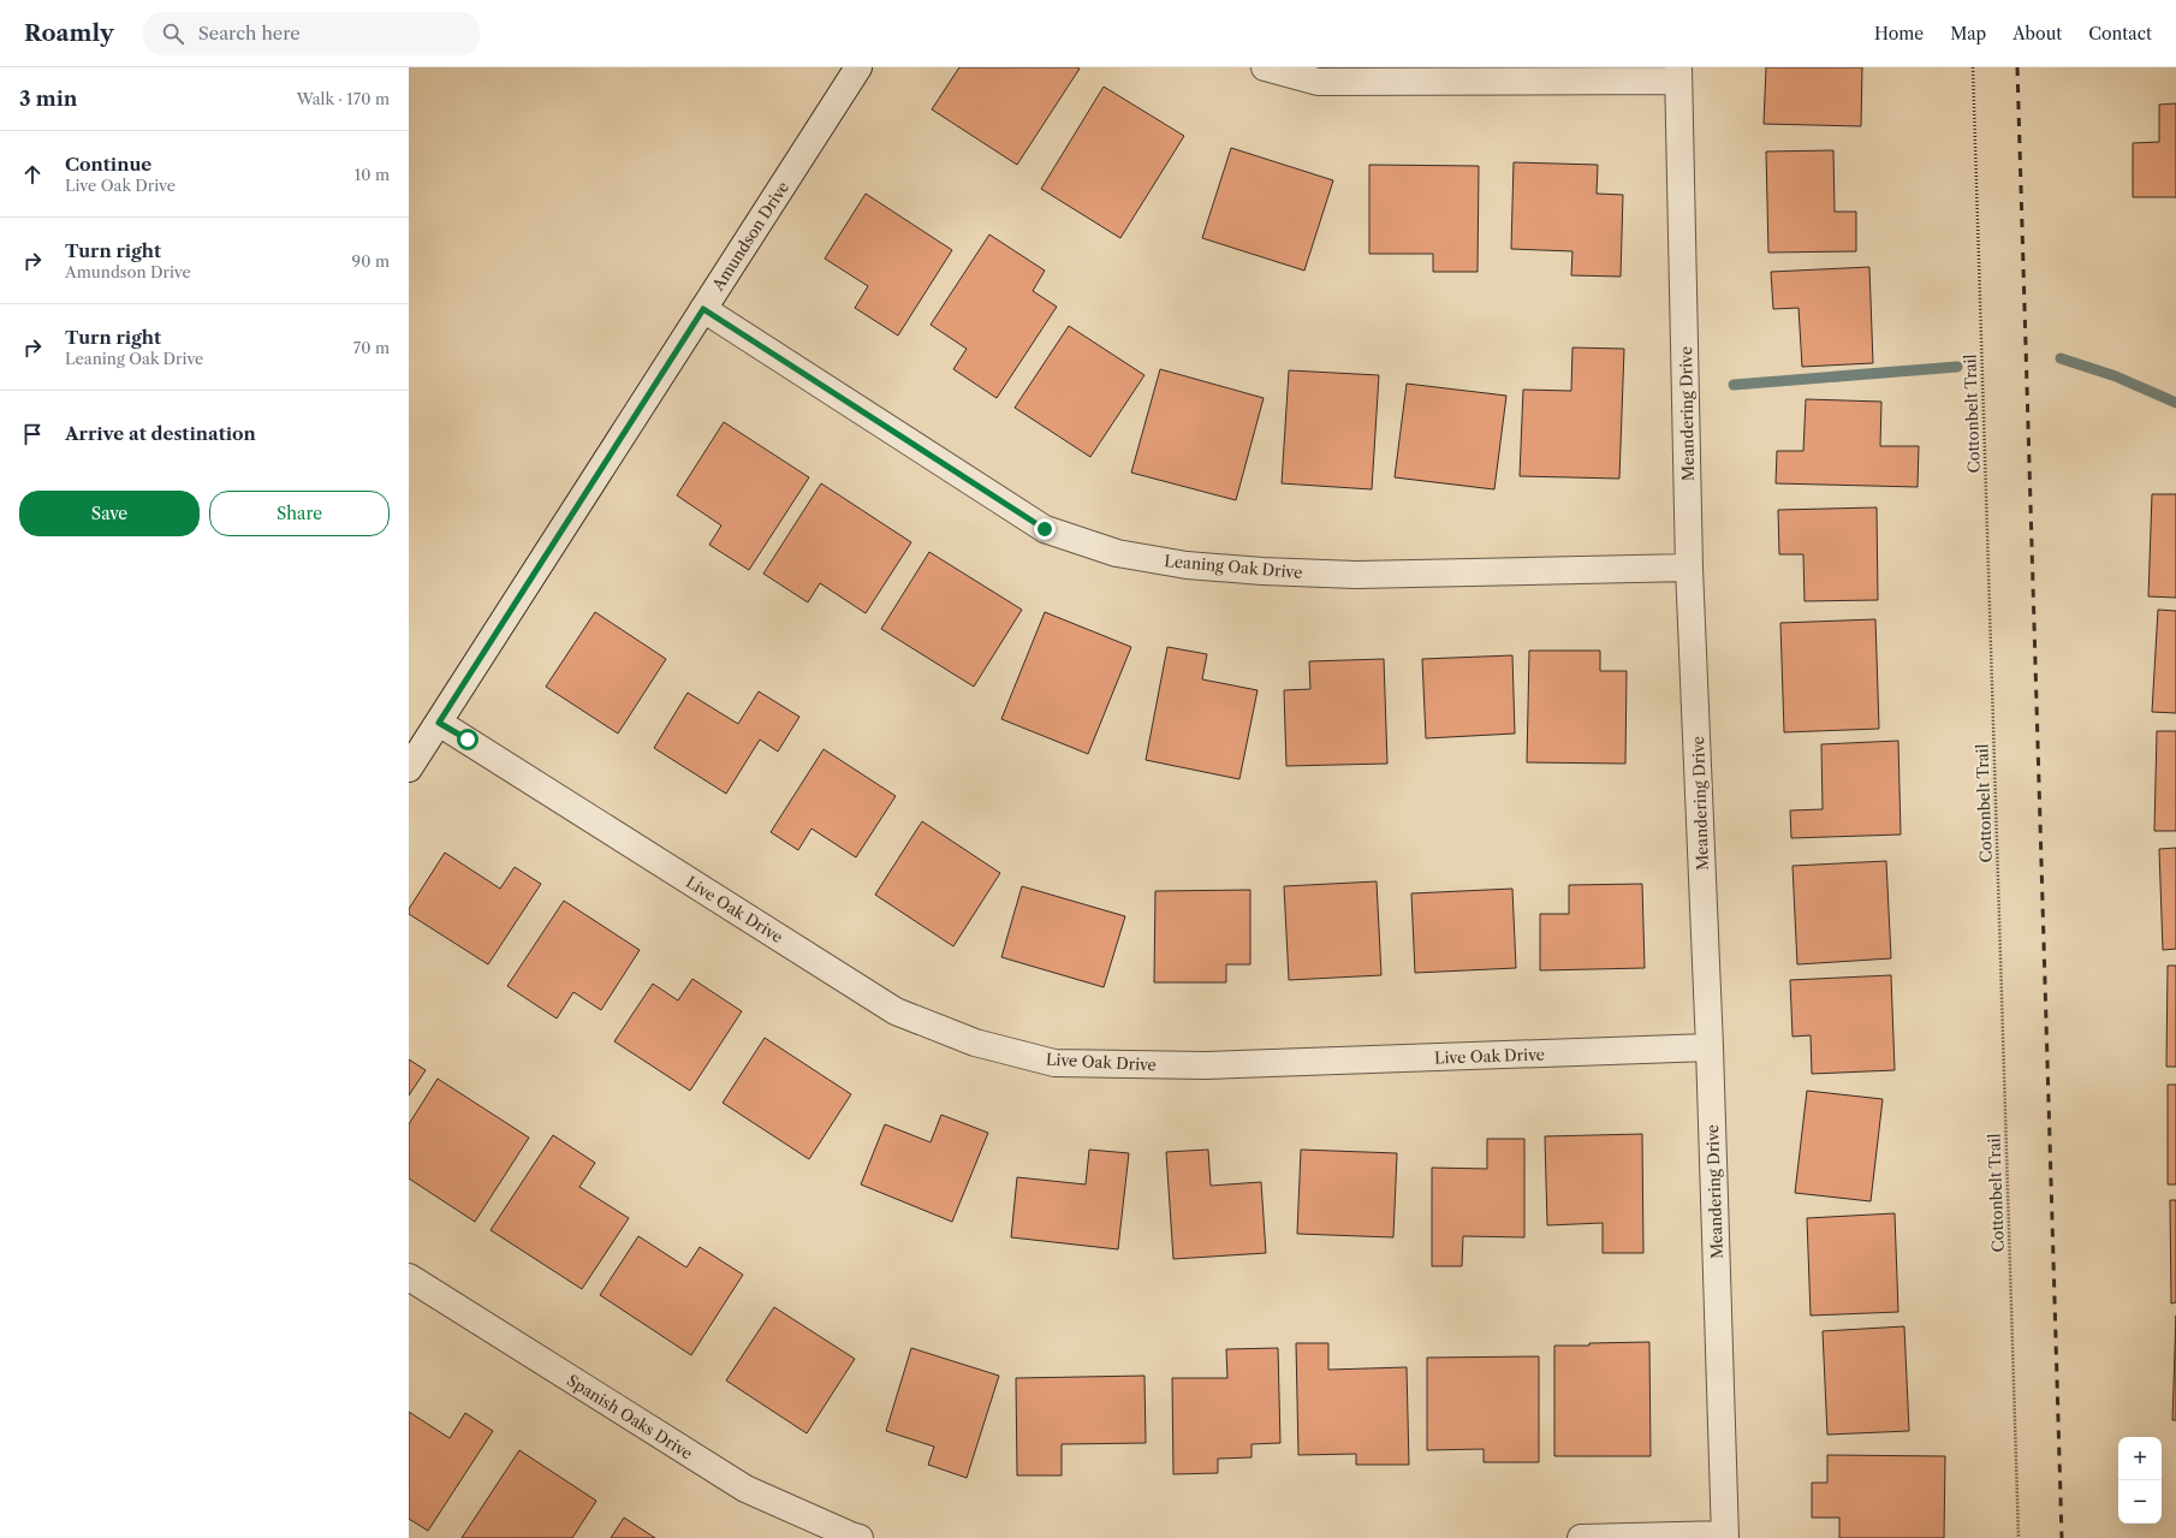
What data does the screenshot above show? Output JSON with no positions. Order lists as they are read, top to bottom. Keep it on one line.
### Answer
{"streets":{"street":["Amundson Drive","Meandering Drive","Leaning Oak Drive","Live Oak Drive","Spanish Oaks Drive"],"path":["Cottonbelt Trail"]},"crossings":[["Amundson Drive","Leaning Oak Drive"],["Amundson Drive","Live Oak Drive"],["Meandering Drive","Leaning Oak Drive"],["Meandering Drive","Live Oak Drive"]],"page":{"header":"Roamly","search":"Search here","nav":["Home","Map","About","Contact"],"heading":["3 min","Walk · 170 m"],"list":[["Continue","Live Oak Drive","10 m"],["Turn right","Amundson Drive","90 m"],["Turn right","Leaning Oak Drive","70 m"],"Arrive at destination"],"buttons":["Save","Share"],"map_buttons":["+","−"]}}
